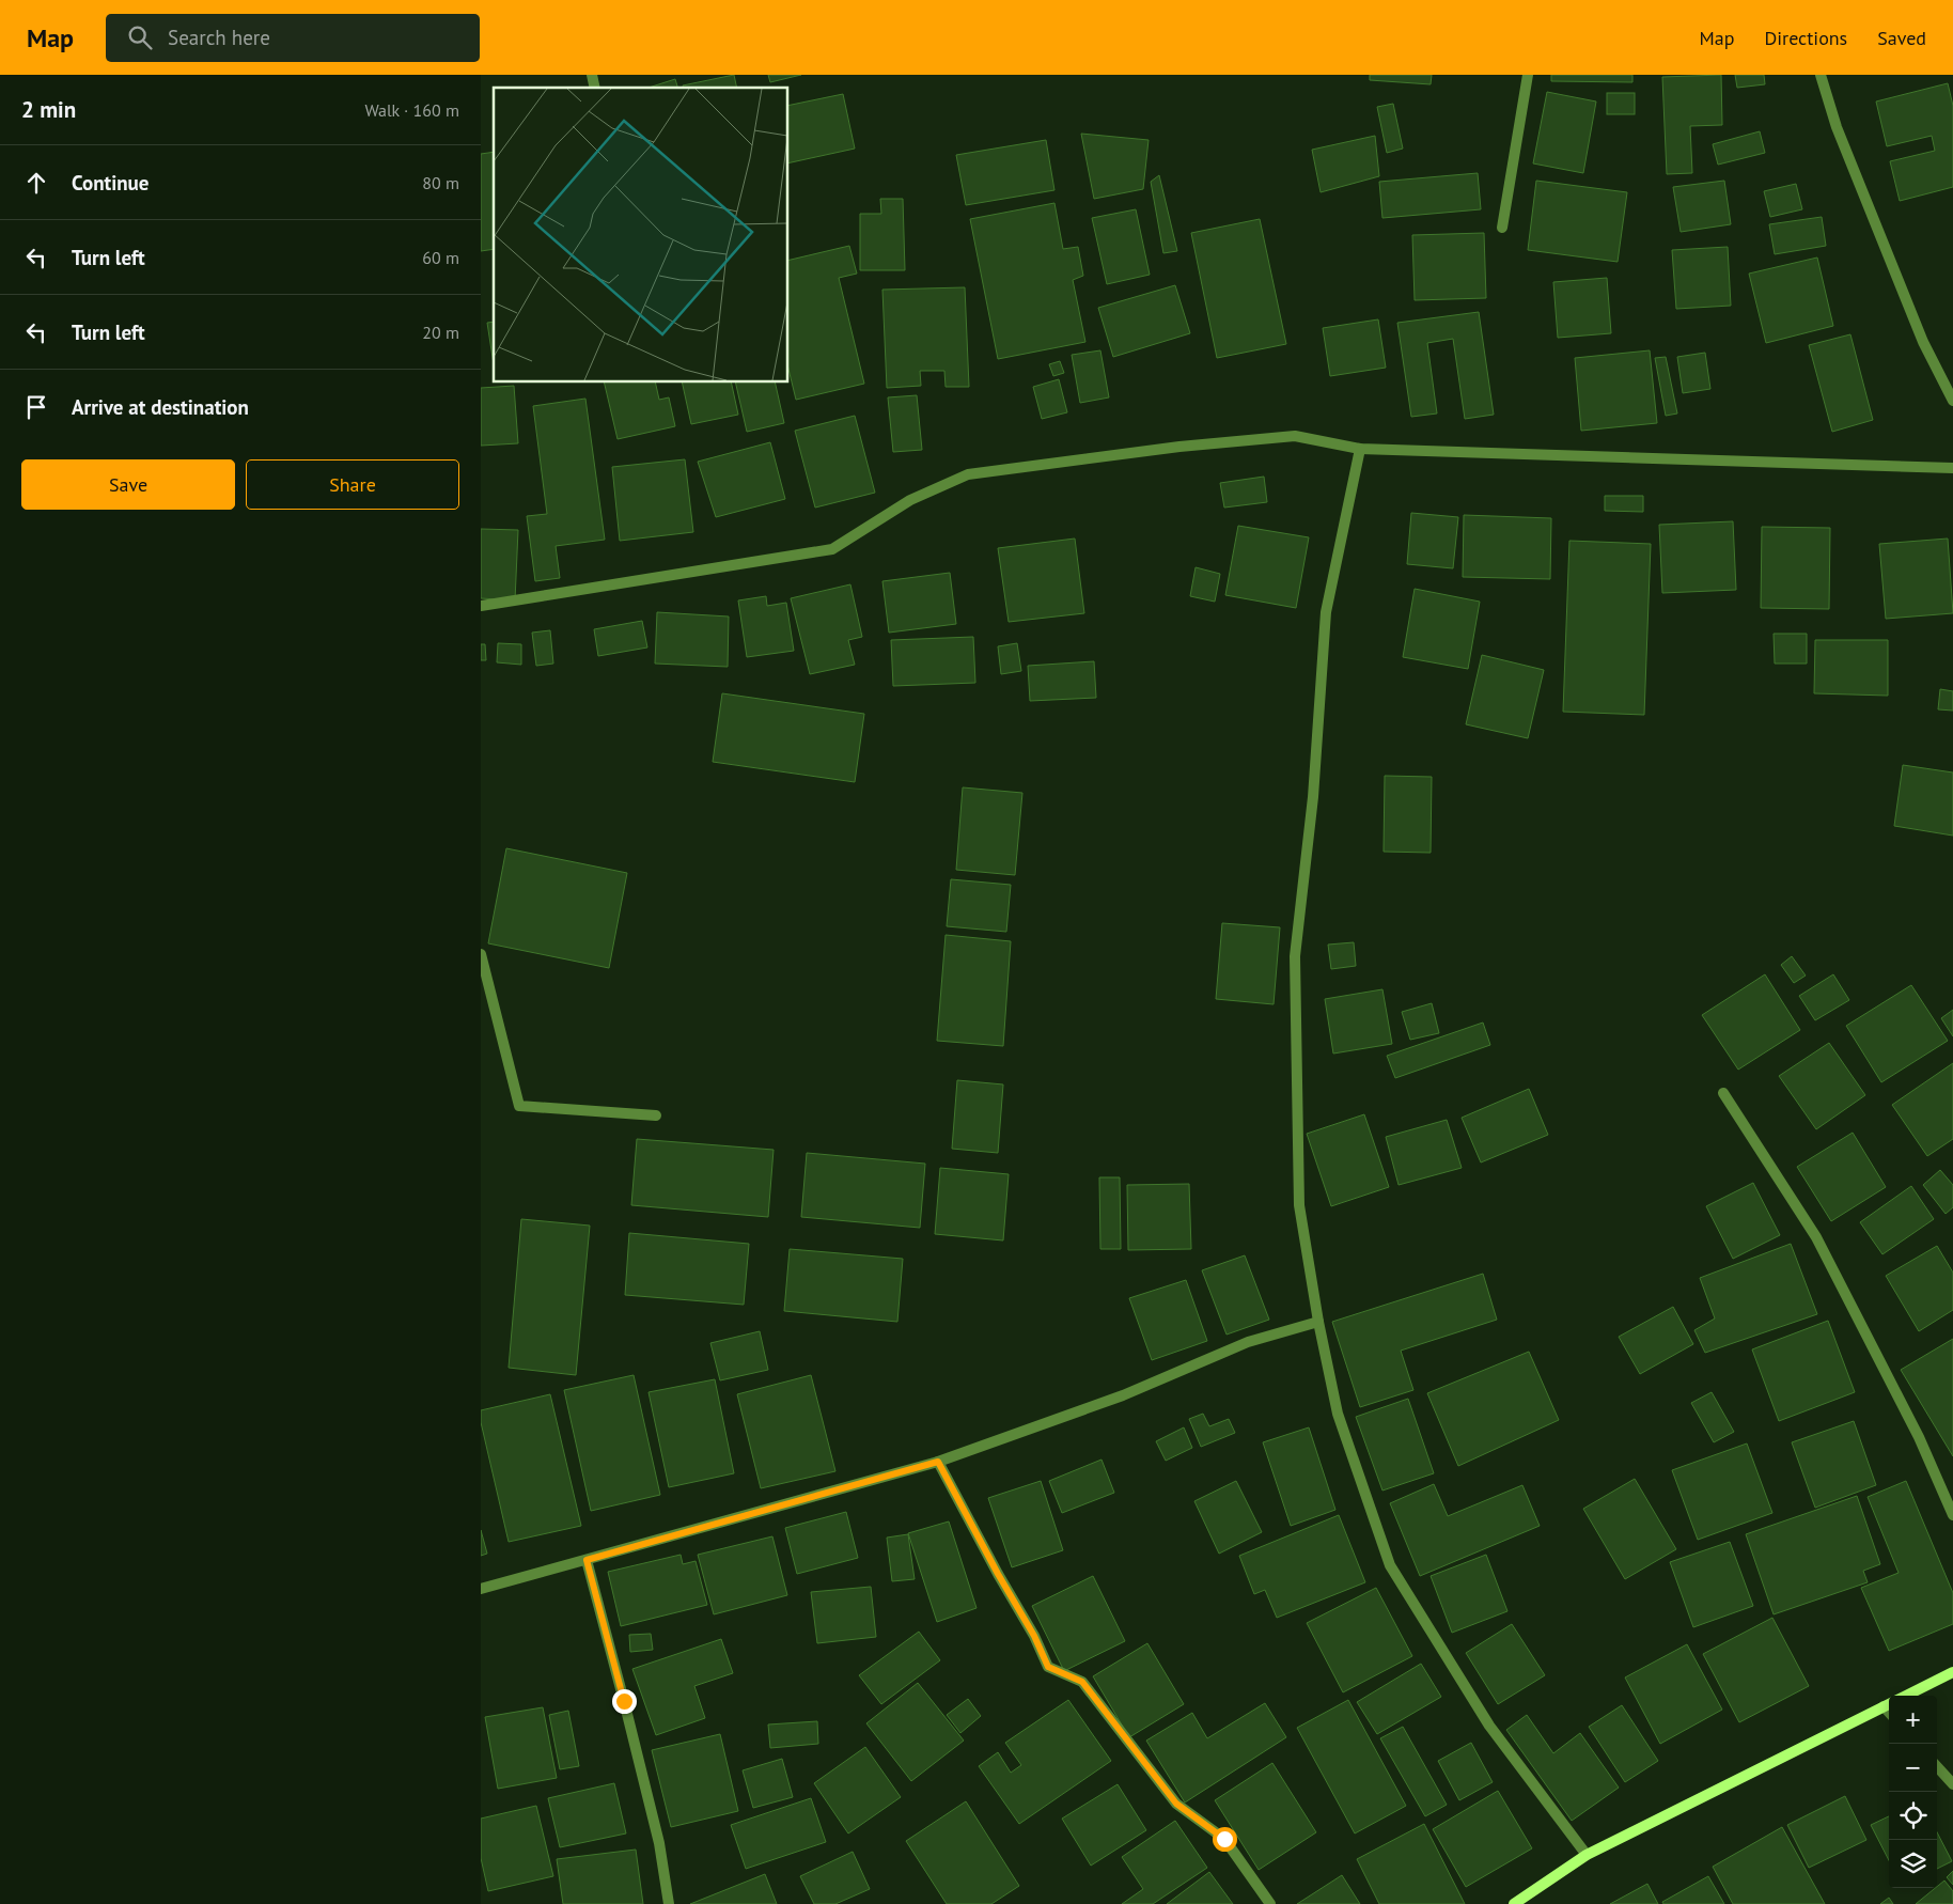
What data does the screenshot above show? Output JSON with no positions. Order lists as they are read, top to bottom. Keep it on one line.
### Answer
{"page":{"header":"Map","search":"Search here","nav":["Map","Directions","Saved"],"heading":["2 min","Walk · 160 m"],"list":[["Continue","80 m"],["Turn left","60 m"],["Turn left","20 m"],"Arrive at destination"],"buttons":["Save","Share"],"map_buttons":["+","−"]}}
